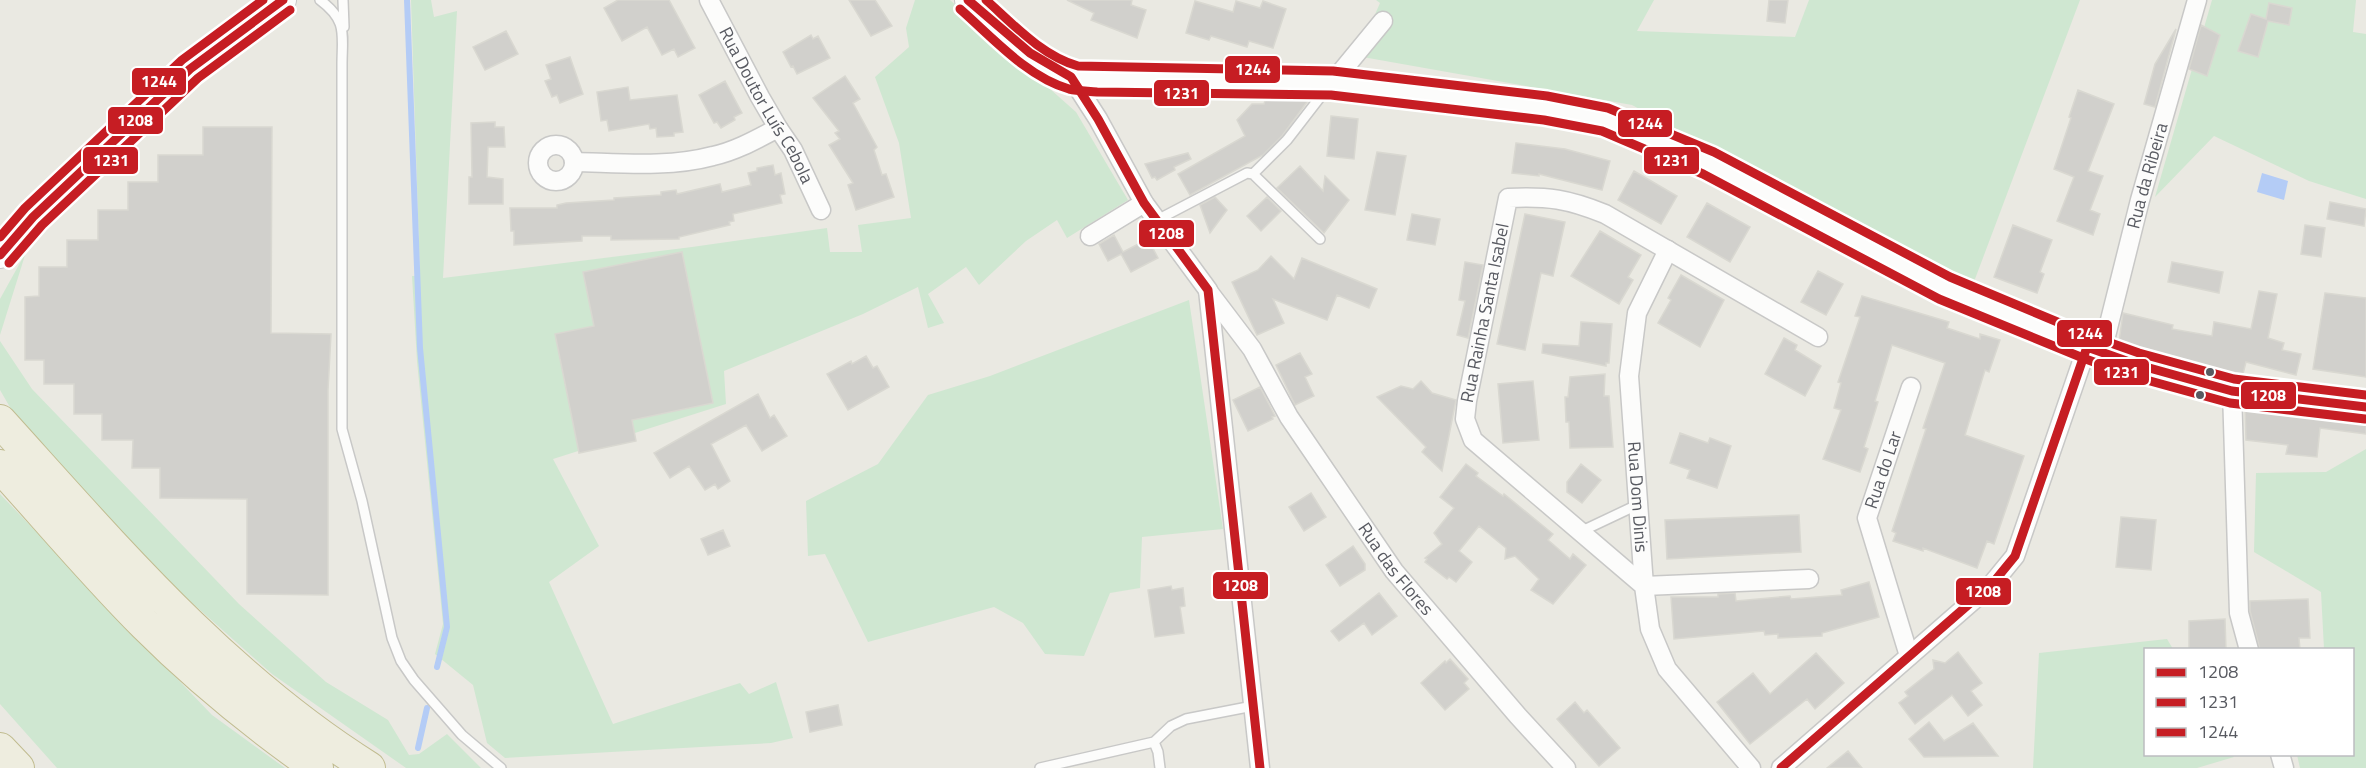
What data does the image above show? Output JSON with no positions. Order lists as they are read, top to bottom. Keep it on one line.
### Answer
{"streets":{"street":["Rua Doutor Luís Cebola","Rua da Ribeira","Rua Rainha Santa Isabel","Rua do Lar","Rua Dom Dinis","Rua das Flores"]},"crossings":[["Rua da Ribeira","Rua do Lar"],["Rua Rainha Santa Isabel","Rua Dom Dinis"]],"lines":["transit line 1208","transit line 1244","transit line 1231"],"legend":["1208","1231","1244"]}
